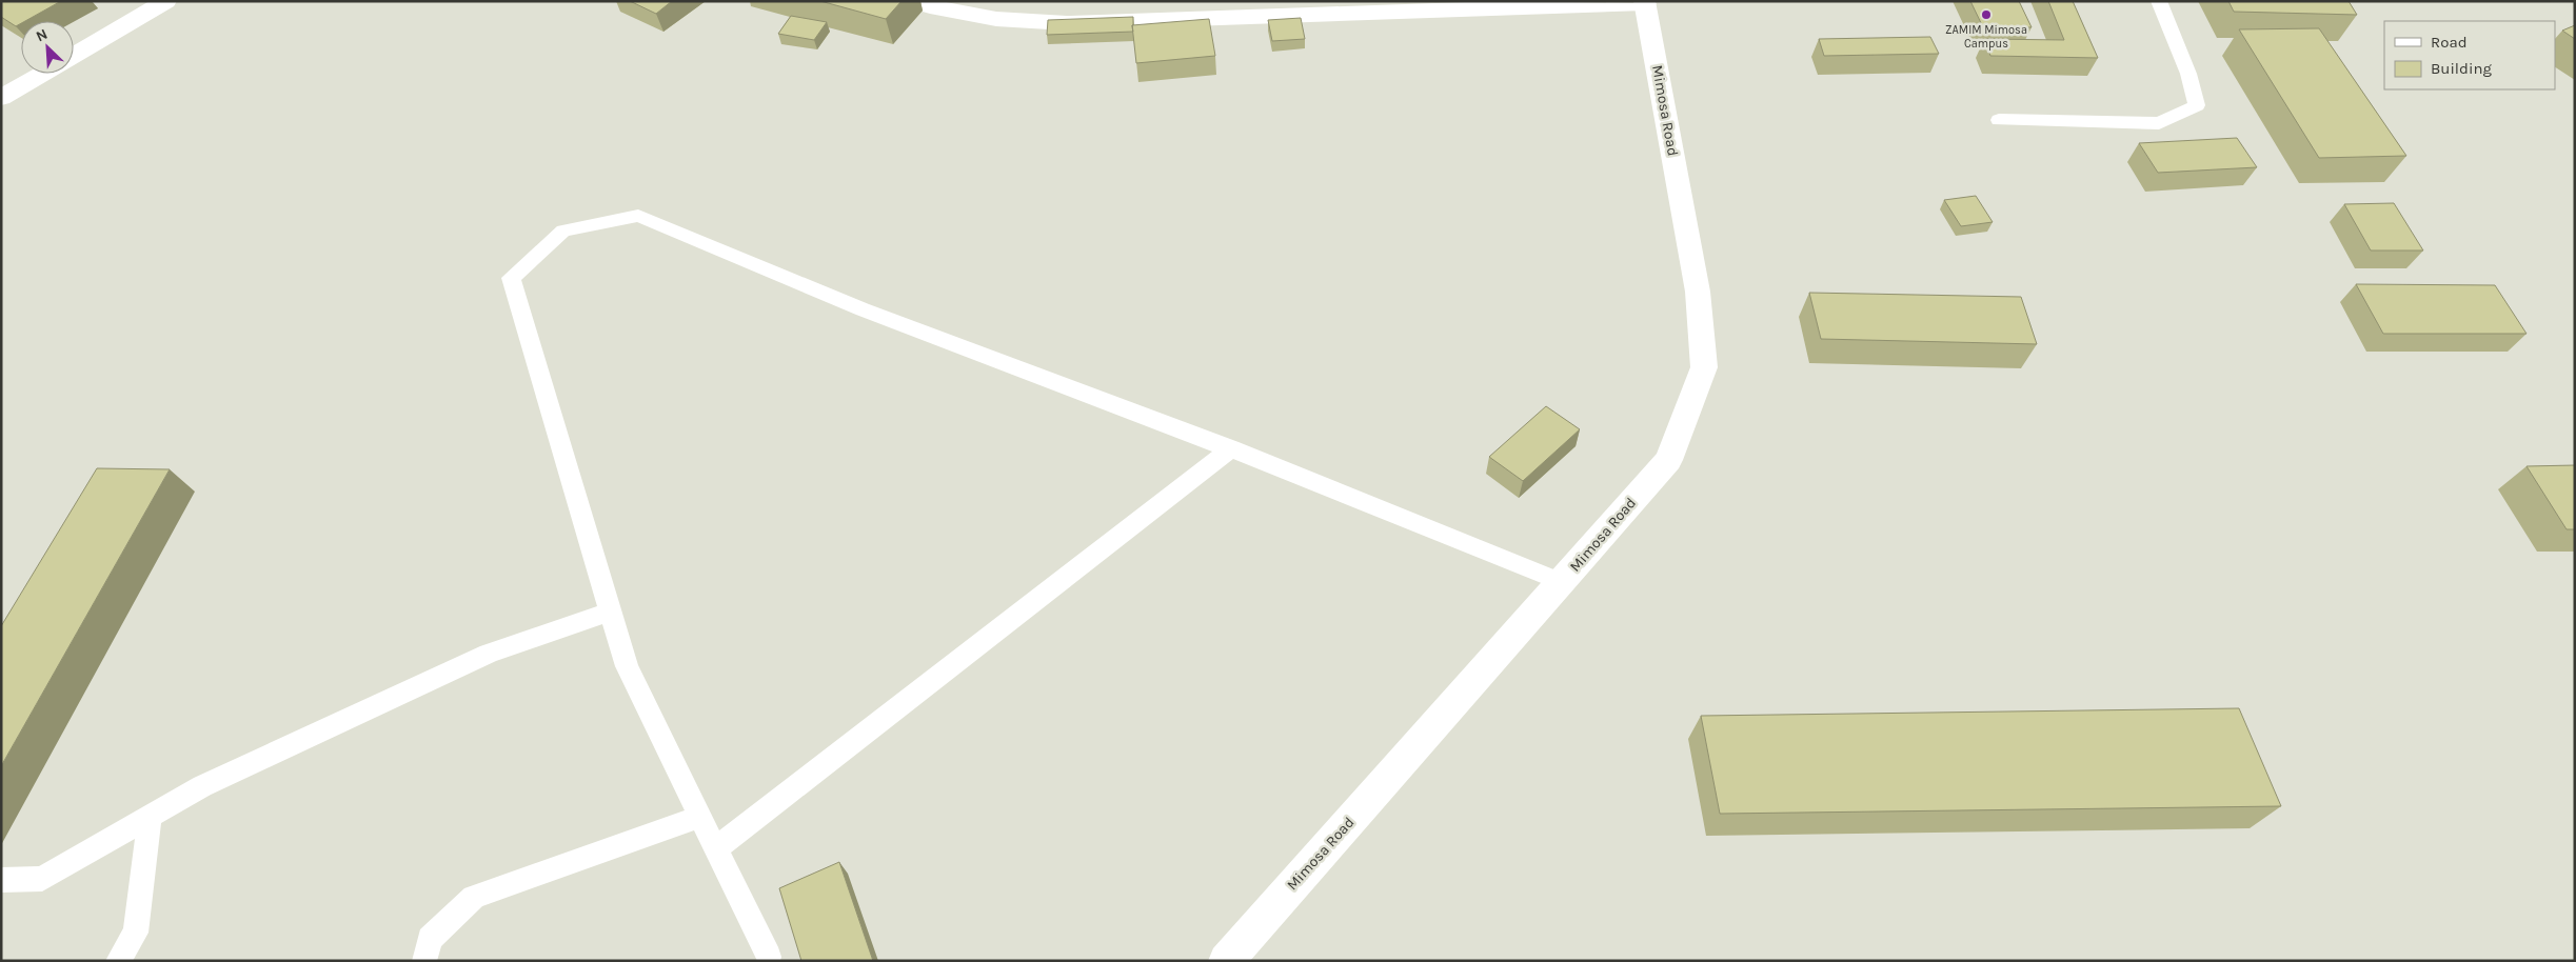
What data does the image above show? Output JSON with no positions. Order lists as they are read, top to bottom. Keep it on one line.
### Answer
{"streets":{"street":["Mimosa Road"]},"places":["ZAMIM Mimosa Campus"],"legend":["Road","Building"],"north":"top left"}
